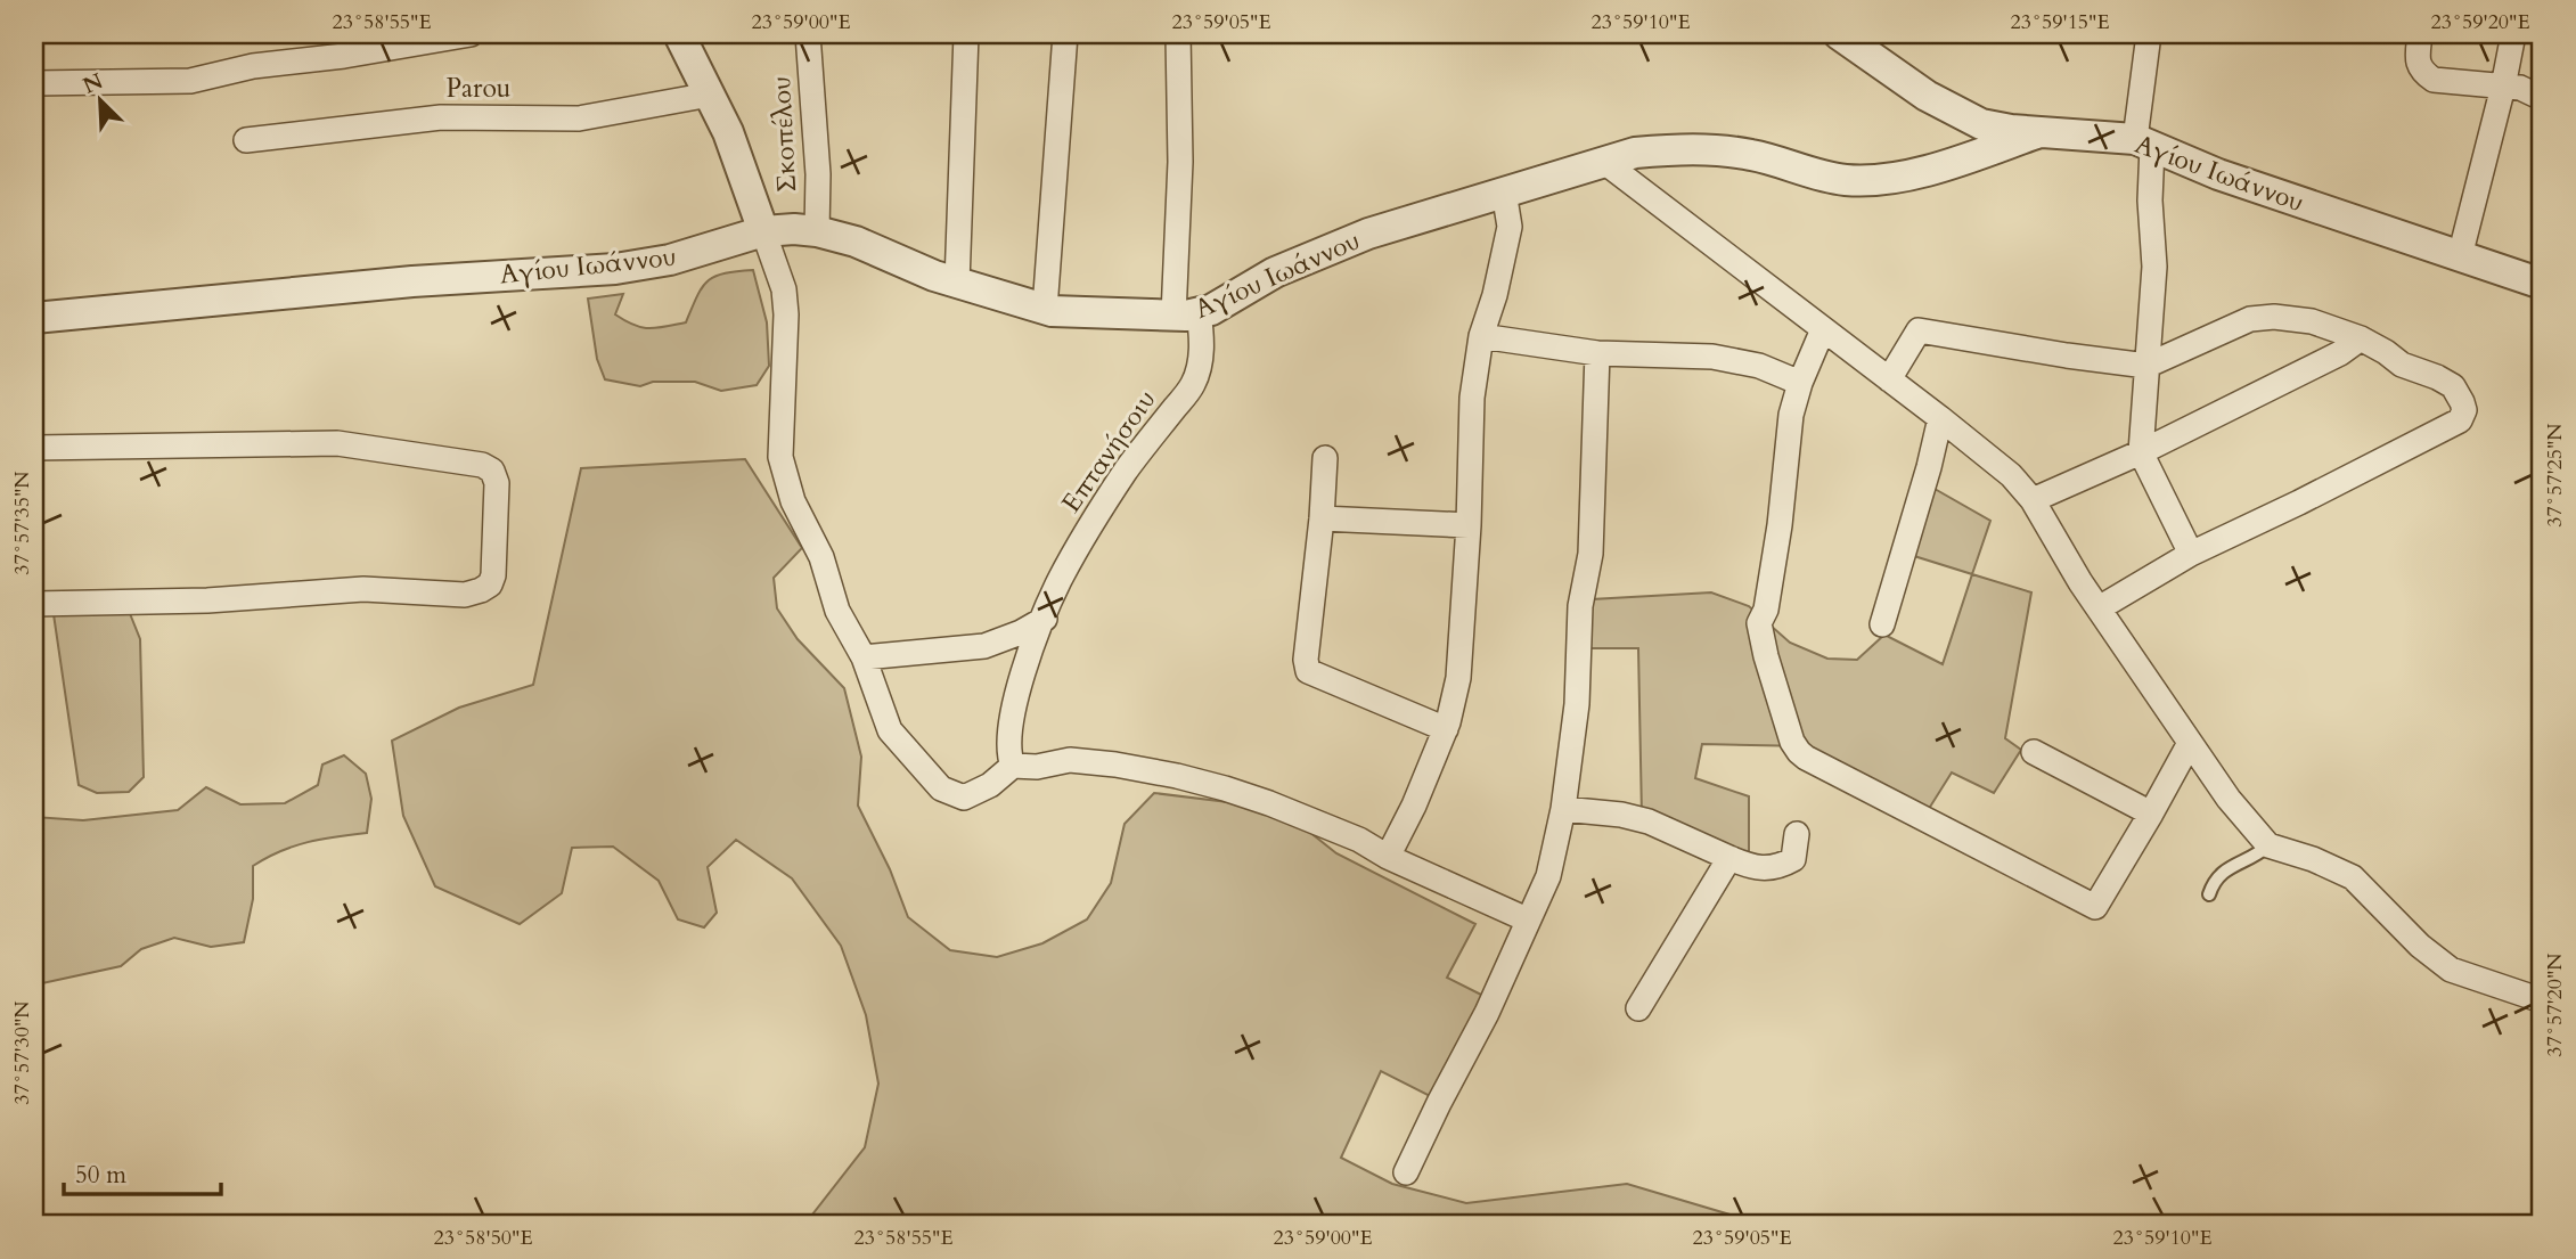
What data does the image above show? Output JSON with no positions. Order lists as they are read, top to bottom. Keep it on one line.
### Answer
{"streets":{"street":["Parou","Σκοπέλου","Αγίου Ιωάννου","Επτανήσοιυ"]},"crossings":[["Σκοπέλου","Αγίου Ιωάννου"],["Αγίου Ιωάννου","Επτανήσοιυ"]],"scale_bar":"50 m","north":"top left","coordinates":["23°58'55\"E","23°59'00\"E","23°59'05\"E","23°59'10\"E","23°59'15\"E","23°59'20\"E","37°57'25\"N","37°57'35\"N","37°57'20\"N","37°57'30\"N","23°58'50\"E"]}
